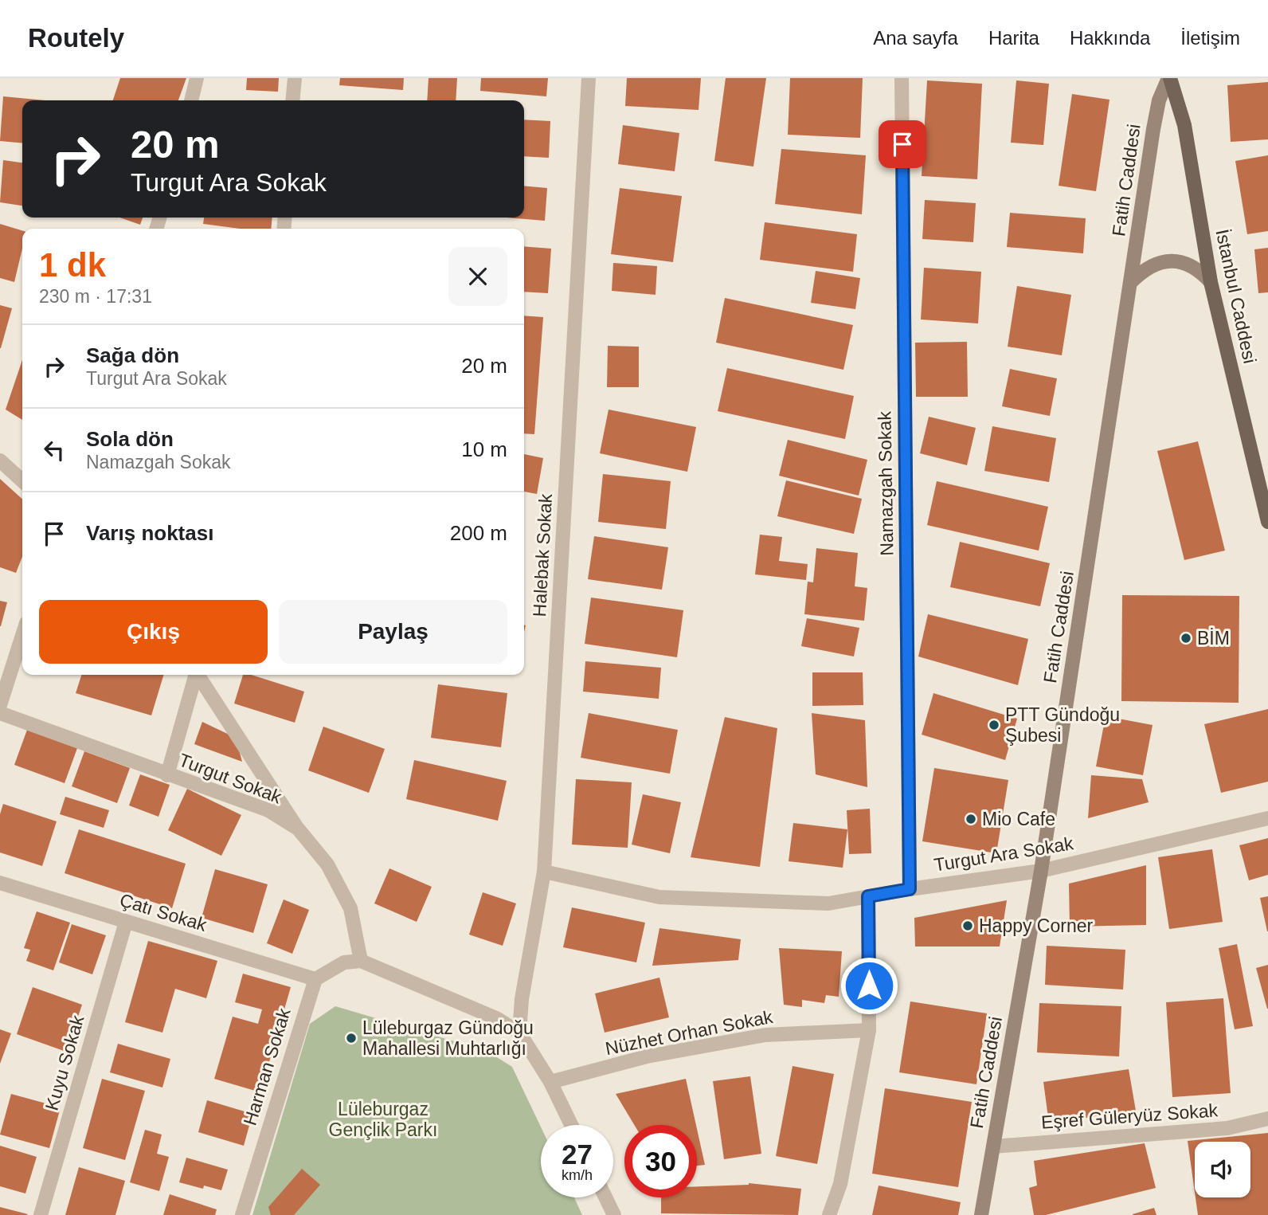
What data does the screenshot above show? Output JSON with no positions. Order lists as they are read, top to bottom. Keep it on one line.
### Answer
{"streets":{"main road":["Fatih Caddesi","İstanbul Caddesi"],"street":["Namazgah Sokak","Halebak Sokak","Turgut Sokak","Turgut Ara Sokak","Çatı Sokak","Nüzhet Orhan Sokak","Kuyu Sokak","Harman Sokak","Eşref Güleryüz Sokak"]},"crossings":[["Fatih Caddesi","İstanbul Caddesi"],["Fatih Caddesi","Turgut Ara Sokak"],["Fatih Caddesi","Eşref Güleryüz Sokak"],["Namazgah Sokak","Turgut Ara Sokak"],["Halebak Sokak","Turgut Ara Sokak"],["Çatı Sokak","Kuyu Sokak"],["Çatı Sokak","Harman Sokak"]],"parks":["Lüleburgaz Gençlik Parkı"],"places":["BİM","PTT Gündoğu Şubesi","Mio Cafe","Happy Corner","Lüleburgaz Gündoğu Mahallesi Muhtarlığı"],"page":{"header":"Routely","nav":["Ana sayfa","Harita","Hakkında","İletişim"],"turn":["20 m","Turgut Ara Sokak"],"heading":["1 dk","230 m · 17:31"],"list":[{"name":"Sağa dön","note":"Turgut Ara Sokak","value":"20 m"},{"name":"Sola dön","note":"Namazgah Sokak","value":"10 m"},{"name":"Varış noktası","value":"200 m"}],"buttons":["Çıkış","Paylaş"],"speed":"27 km/h","limit":"30"}}
